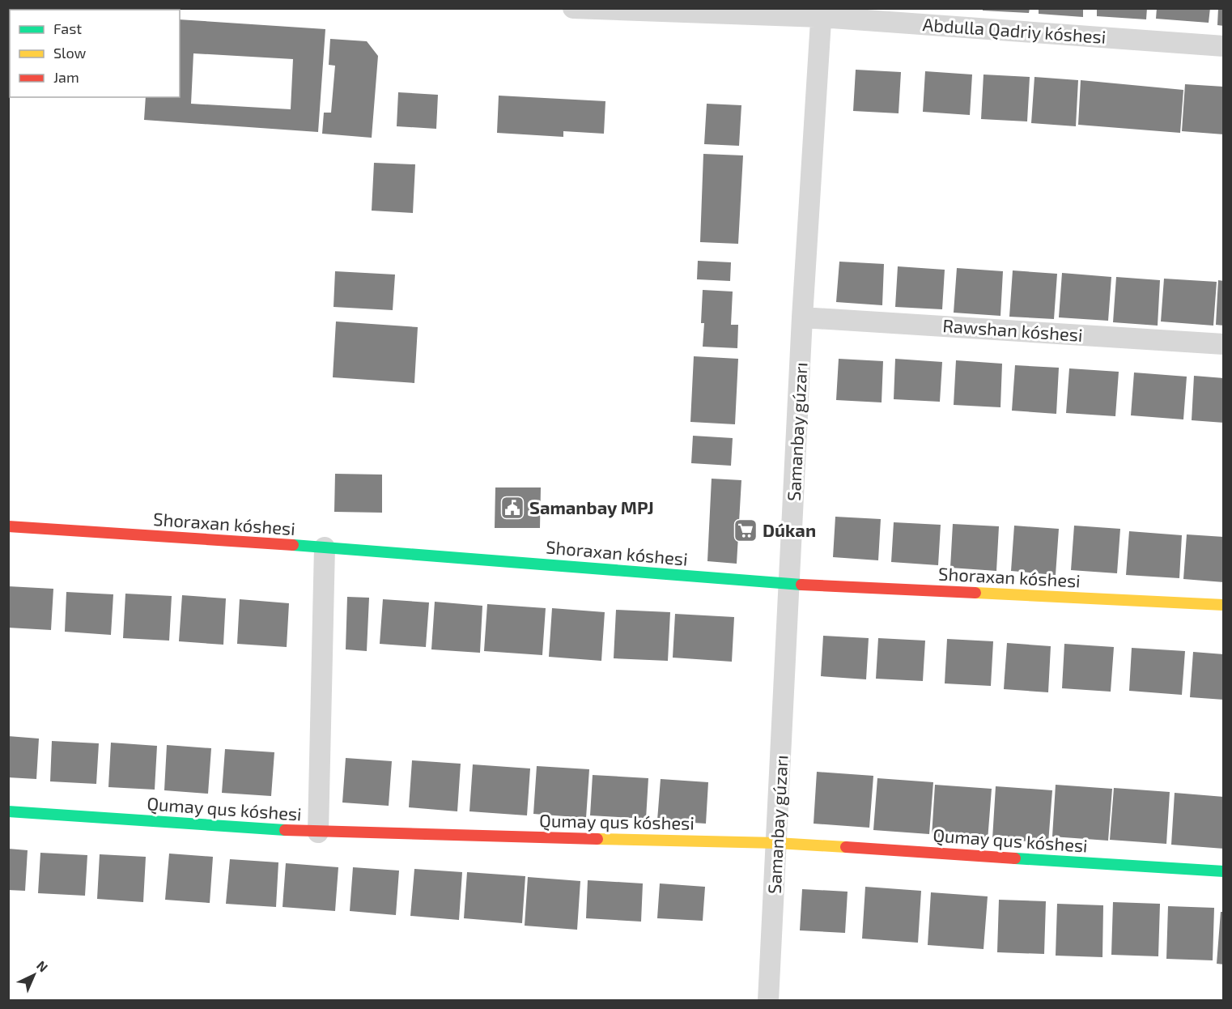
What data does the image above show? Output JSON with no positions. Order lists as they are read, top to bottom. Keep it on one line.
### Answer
{"streets":{"street":["Abdulla Qadriy kóshesi","Rawshan kóshesi","Samanbay gúzarı","Shoraxan kóshesi","Qumay qus kóshesi"]},"crossings":[["Abdulla Qadriy kóshesi","Samanbay gúzarı"],["Rawshan kóshesi","Samanbay gúzarı"],["Samanbay gúzarı","Shoraxan kóshesi"],["Samanbay gúzarı","Qumay qus kóshesi"]],"places":{"public building":["Samanbay MPJ"],"supermarket":["Dúkan"]},"legend":["Fast","Slow","Jam"],"north":"top right"}
